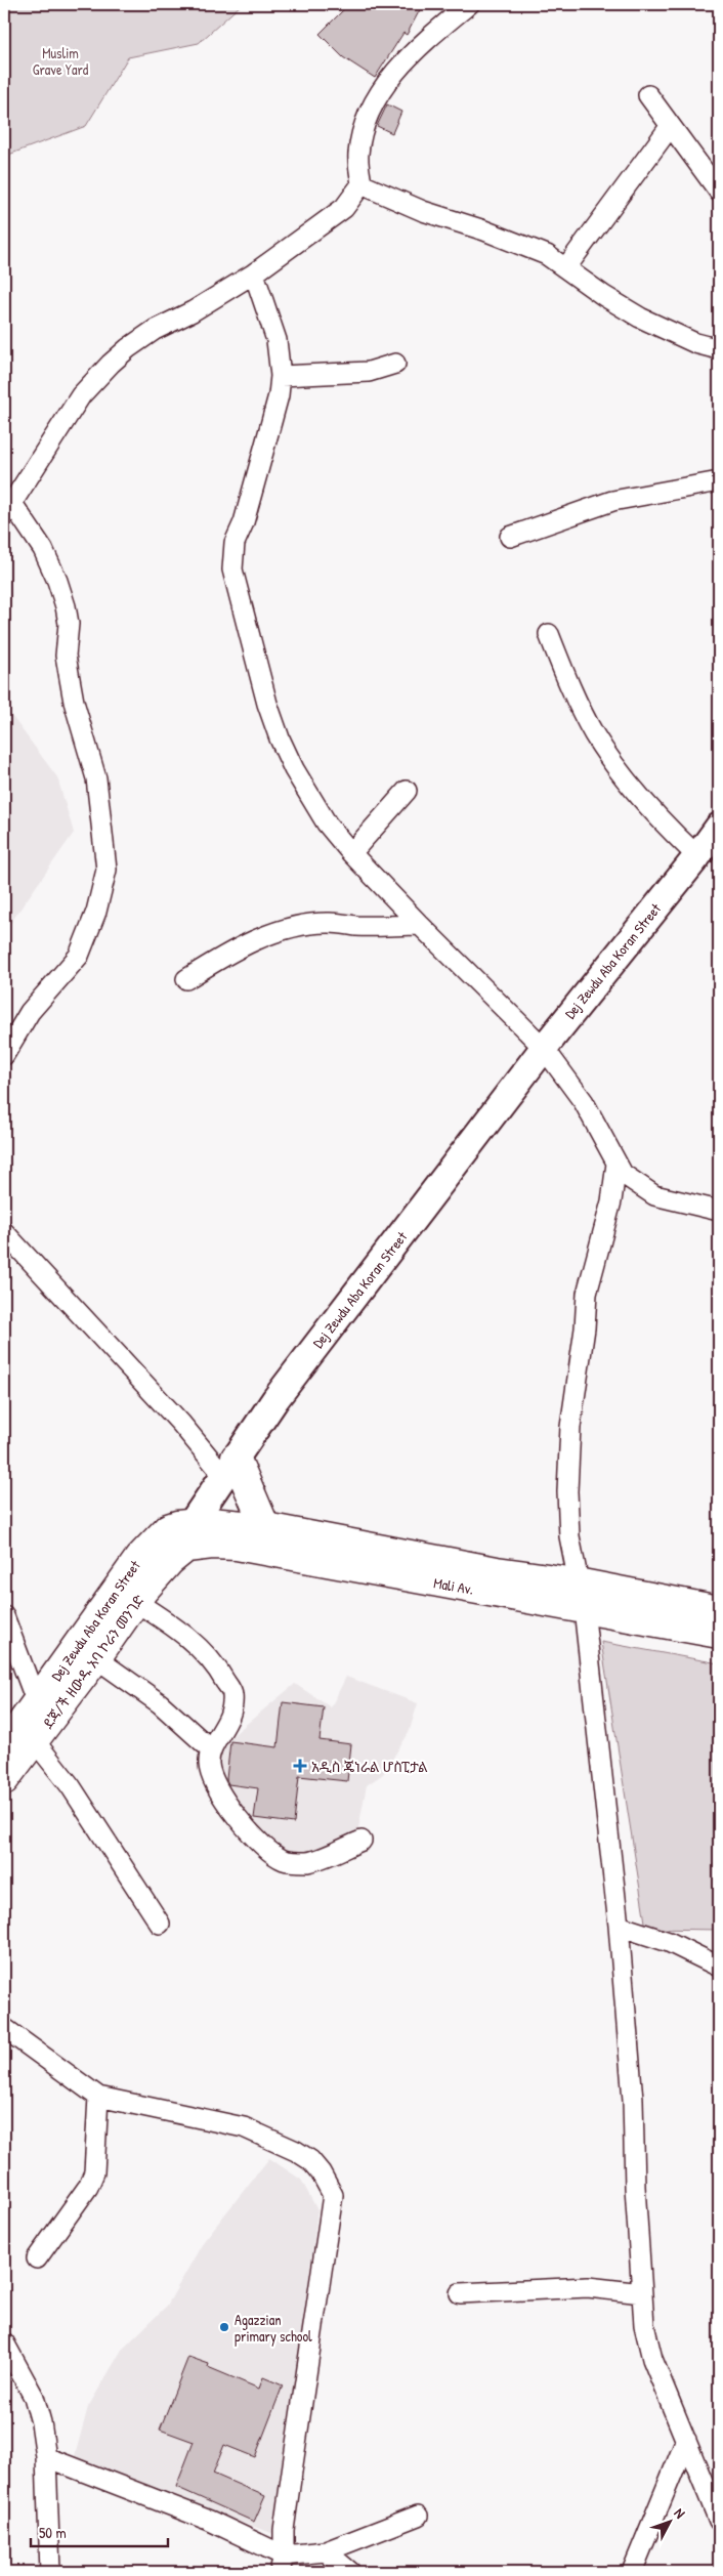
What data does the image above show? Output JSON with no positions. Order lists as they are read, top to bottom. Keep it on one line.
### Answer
{"streets":{"main road":["Dej Zewdu Aba Koran Street","Mali Av.","ደጃ/ች ዘውዱ አባ ኮራን መንገድ"]},"crossings":[["Dej Zewdu Aba Koran Street","Mali Av."],["Dej Zewdu Aba Koran Street","ደጃ/ች ዘውዱ አባ ኮራን መንገድ"],["Mali Av.","ደጃ/ች ዘውዱ አባ ኮራን መንገድ"]],"parks":["Muslim Grave Yard"],"places":{"health":["አዲስ ጄነራል ሆስፒታል"],"other":["Agazzian primary school"]},"scale_bar":"50 m","north":"top right"}
